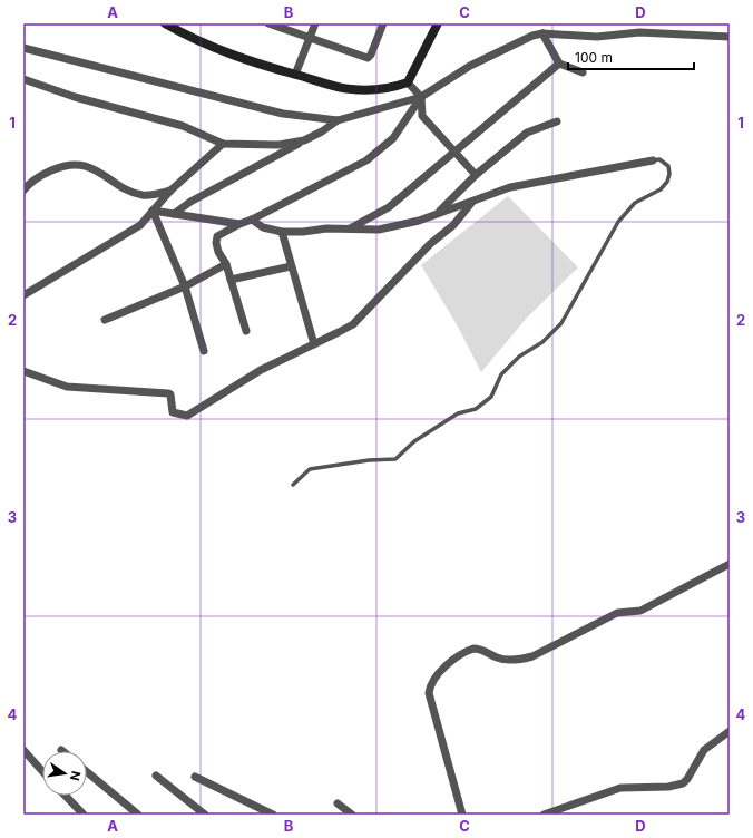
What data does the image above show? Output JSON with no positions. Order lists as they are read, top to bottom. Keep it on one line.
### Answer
{"scale_bar":"100 m","north":"right","grid":{"columns":["A","B","C","D"],"rows":["1","2","3","4"]}}
